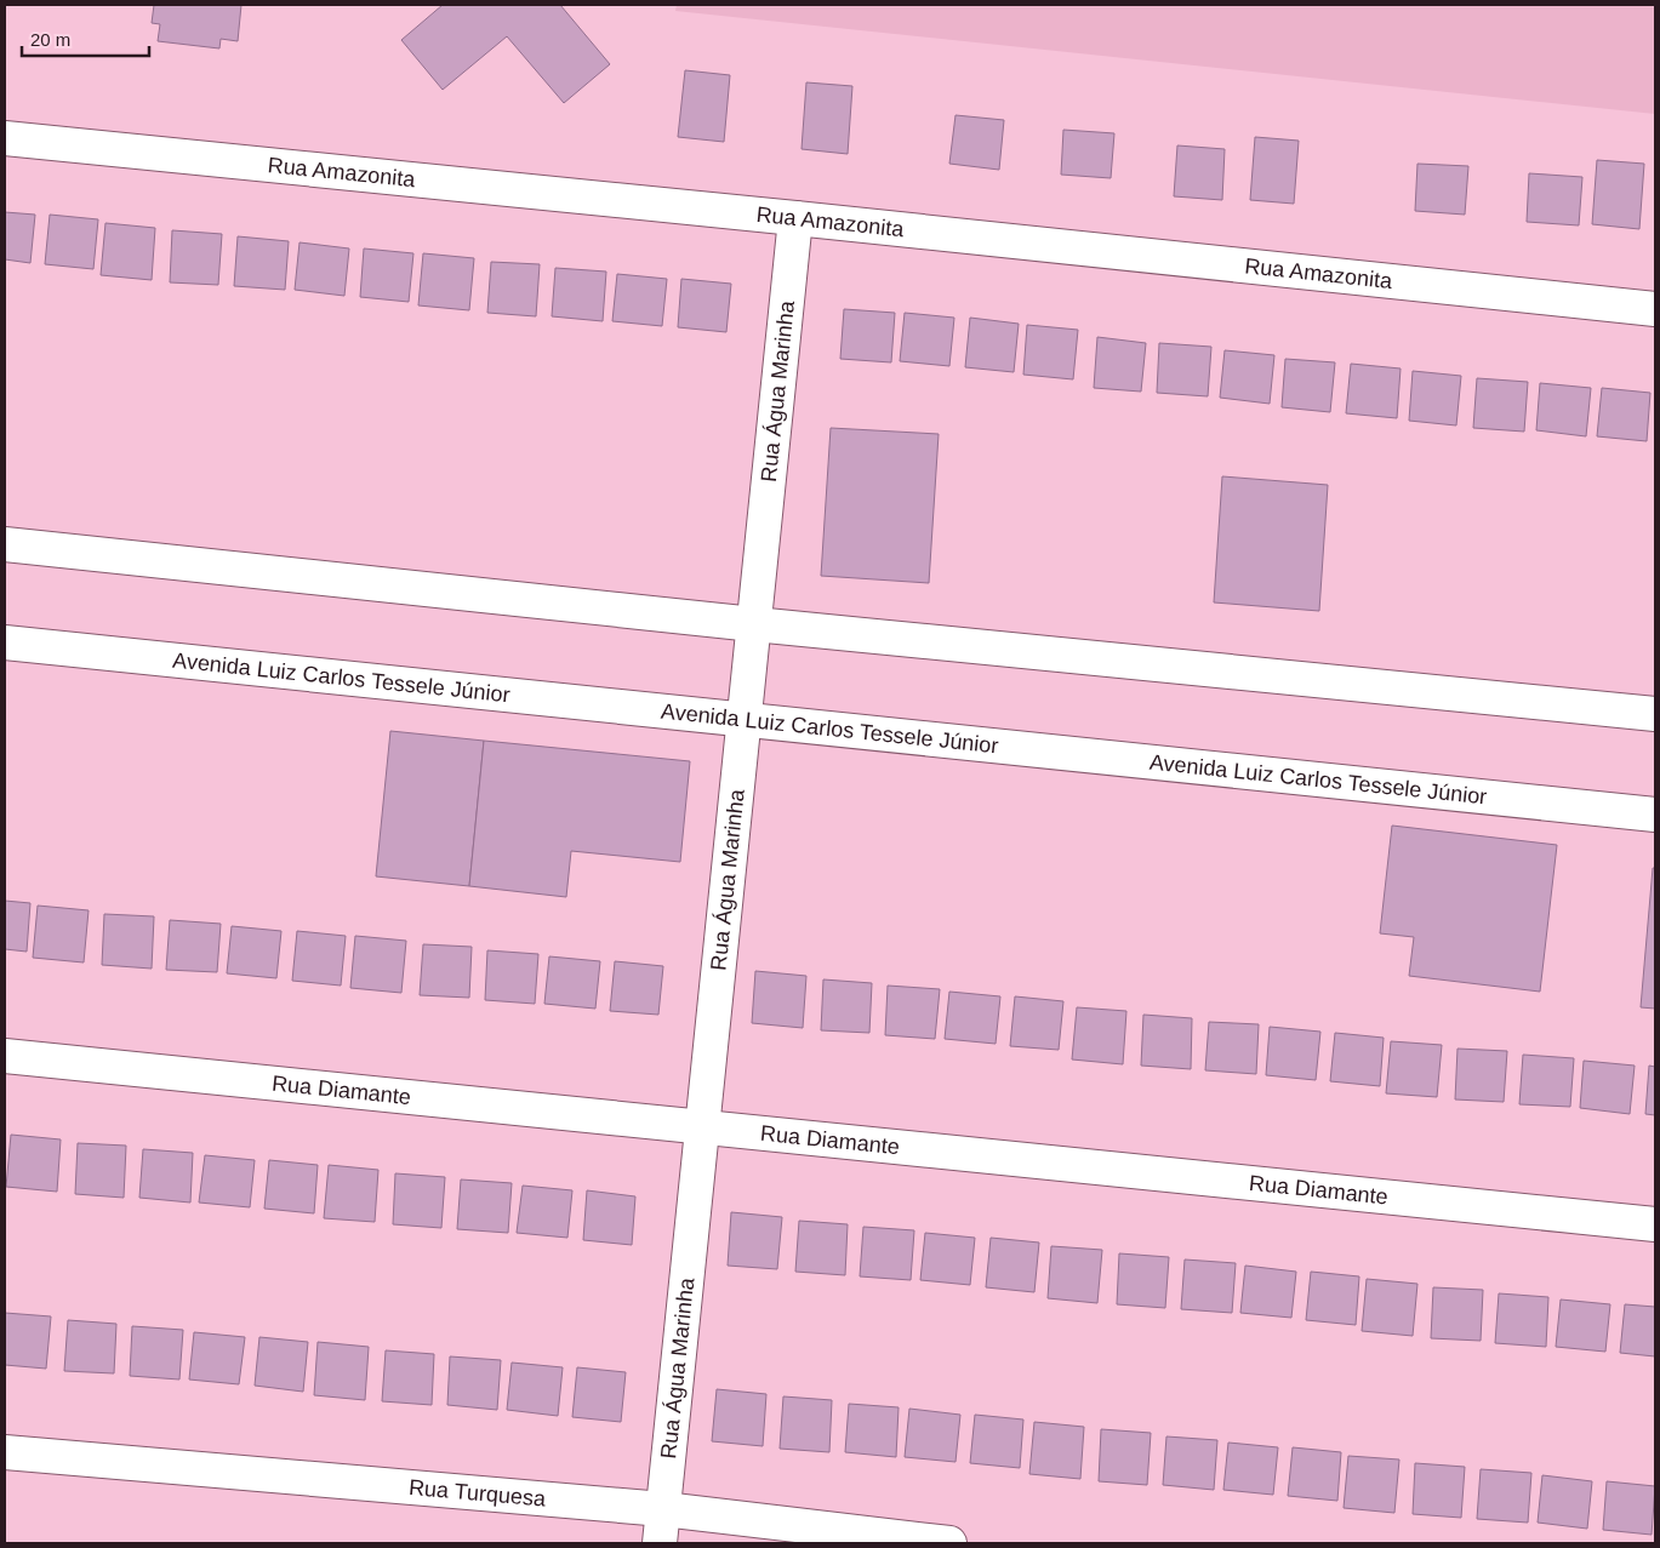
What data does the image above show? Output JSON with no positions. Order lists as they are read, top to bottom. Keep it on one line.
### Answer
{"streets":{"street":["Rua Amazonita","Rua Água Marinha","Avenida Luiz Carlos Tessele Júnior","Rua Diamante","Rua Turquesa"]},"crossings":[["Rua Amazonita","Rua Água Marinha"],["Rua Água Marinha","Avenida Luiz Carlos Tessele Júnior"],["Rua Água Marinha","Rua Diamante"],["Rua Água Marinha","Rua Turquesa"]],"scale_bar":"20 m"}
